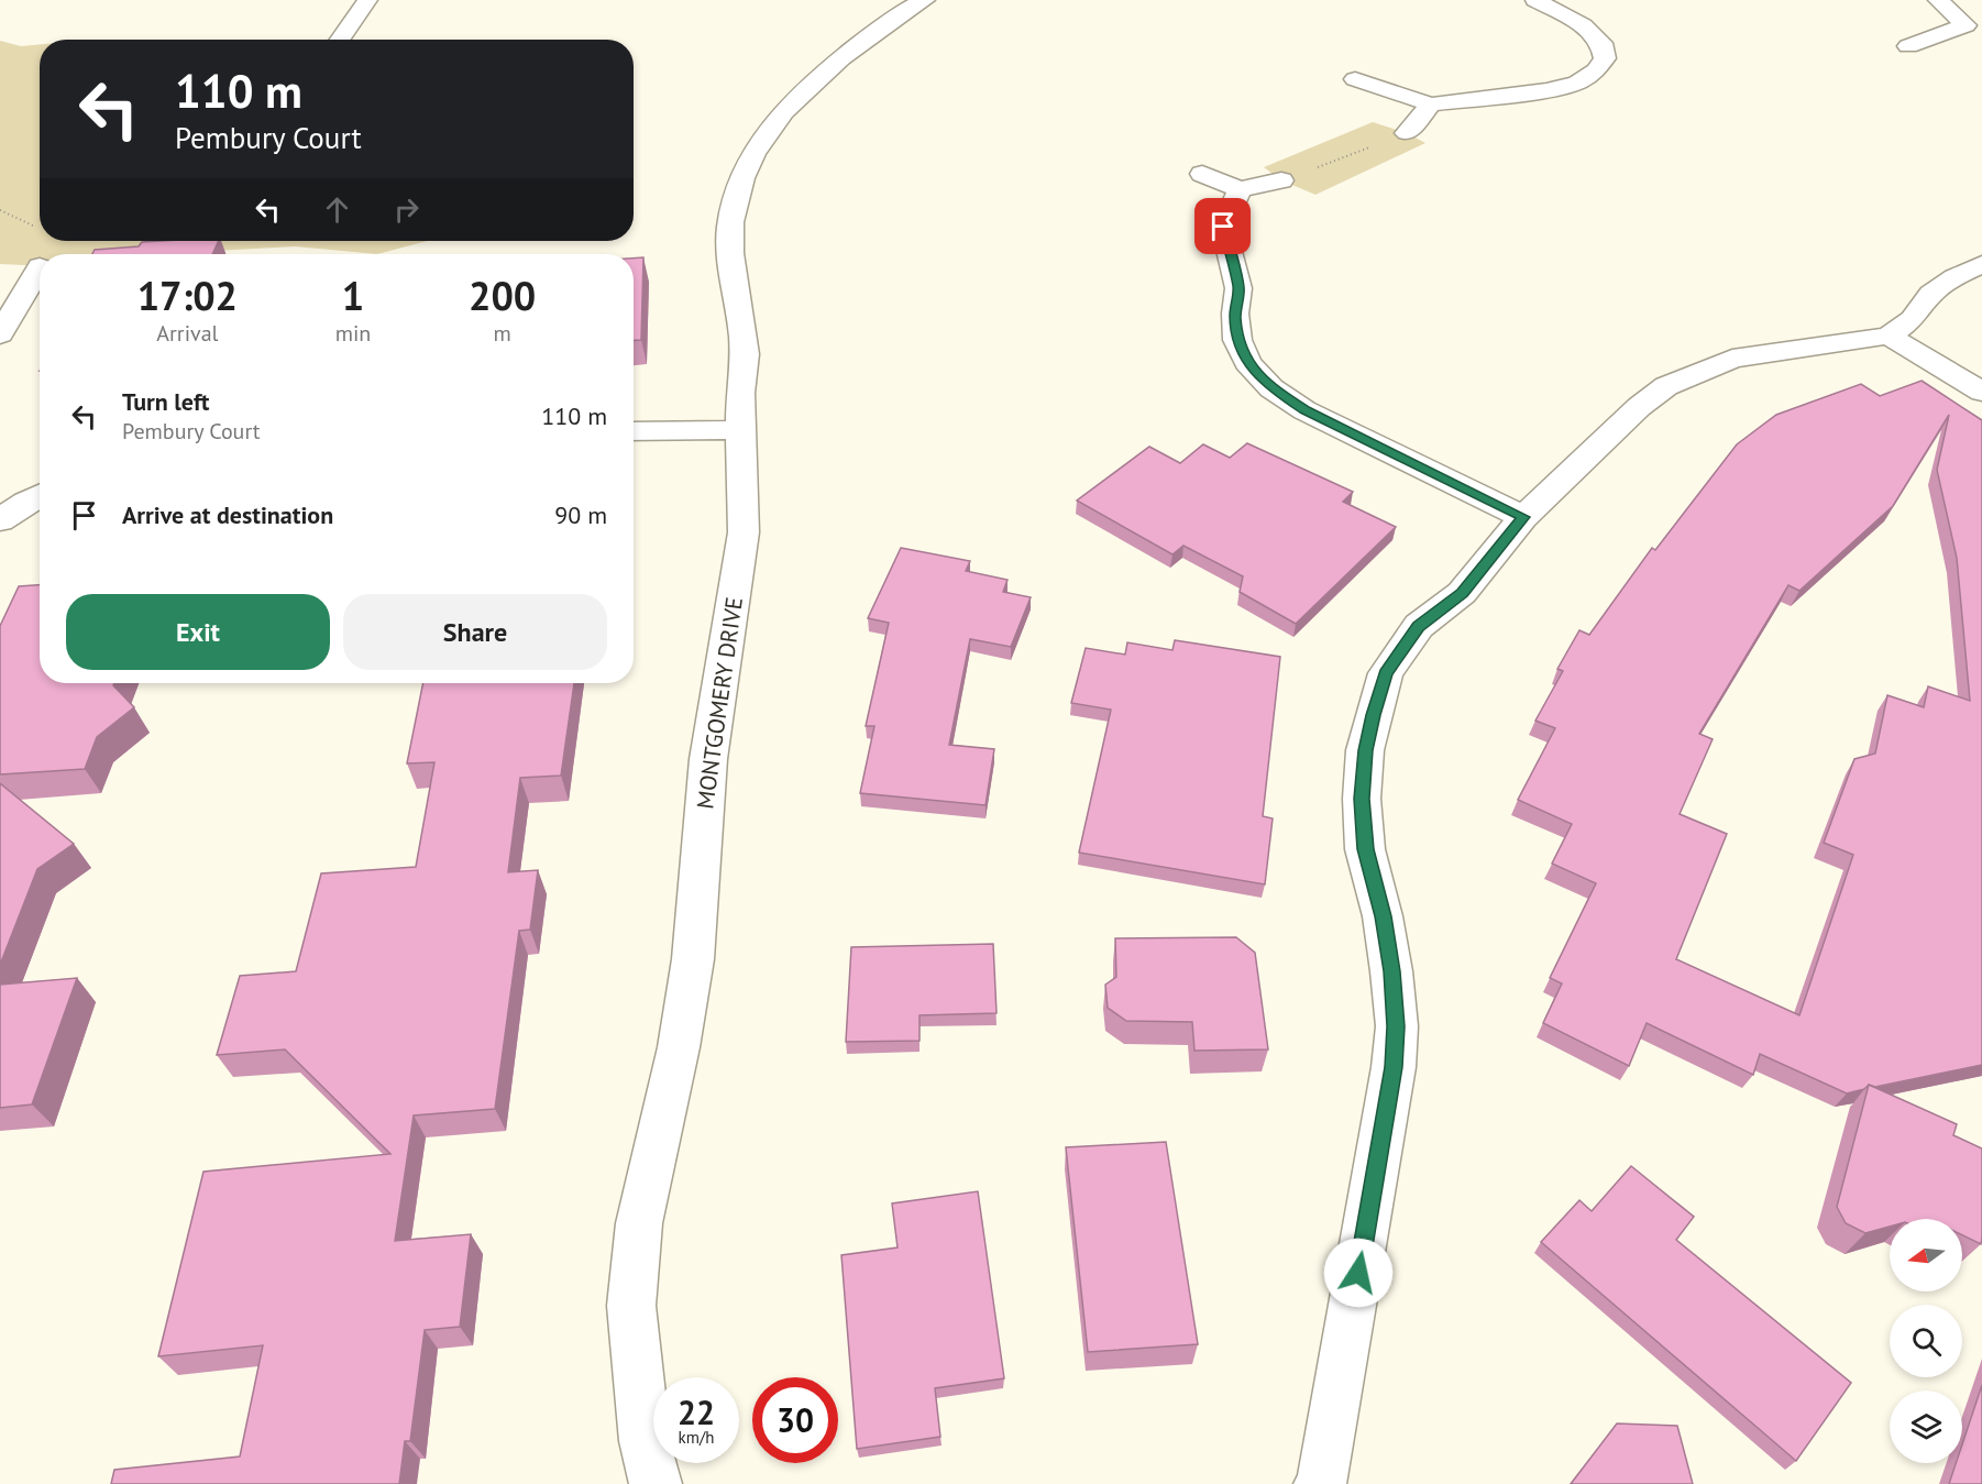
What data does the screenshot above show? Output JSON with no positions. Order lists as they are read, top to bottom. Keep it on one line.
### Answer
{"streets":{"street":["MONTGOMERY DRIVE"]},"north":"left","page":{"turn":["110 m","Pembury Court"],"eta":["17:02","Arrival","1","min","200","m"],"list":[{"name":"Turn left","note":"Pembury Court","value":"110 m"},{"name":"Arrive at destination","value":"90 m"}],"buttons":["Exit","Share"],"speed":"22 km/h","limit":"30"}}
